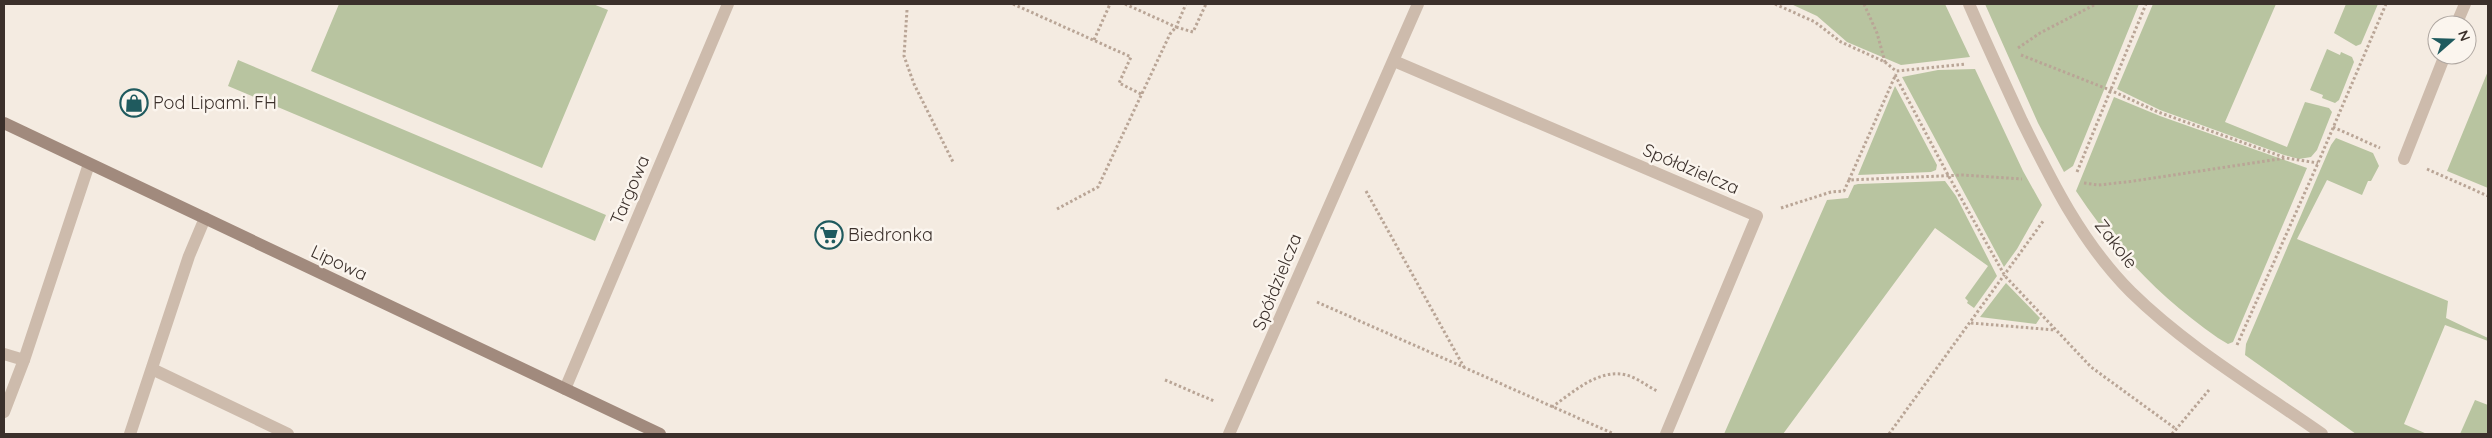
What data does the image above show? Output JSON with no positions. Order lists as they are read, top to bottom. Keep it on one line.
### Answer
{"streets":{"street":["Spółdzielcza","Targowa","Zakole","Lipowa"]},"crossings":[["Targowa","Lipowa"]],"places":{"shop":["Pod Lipami. FH"],"supermarket":["Biedronka"]},"north":"right"}
